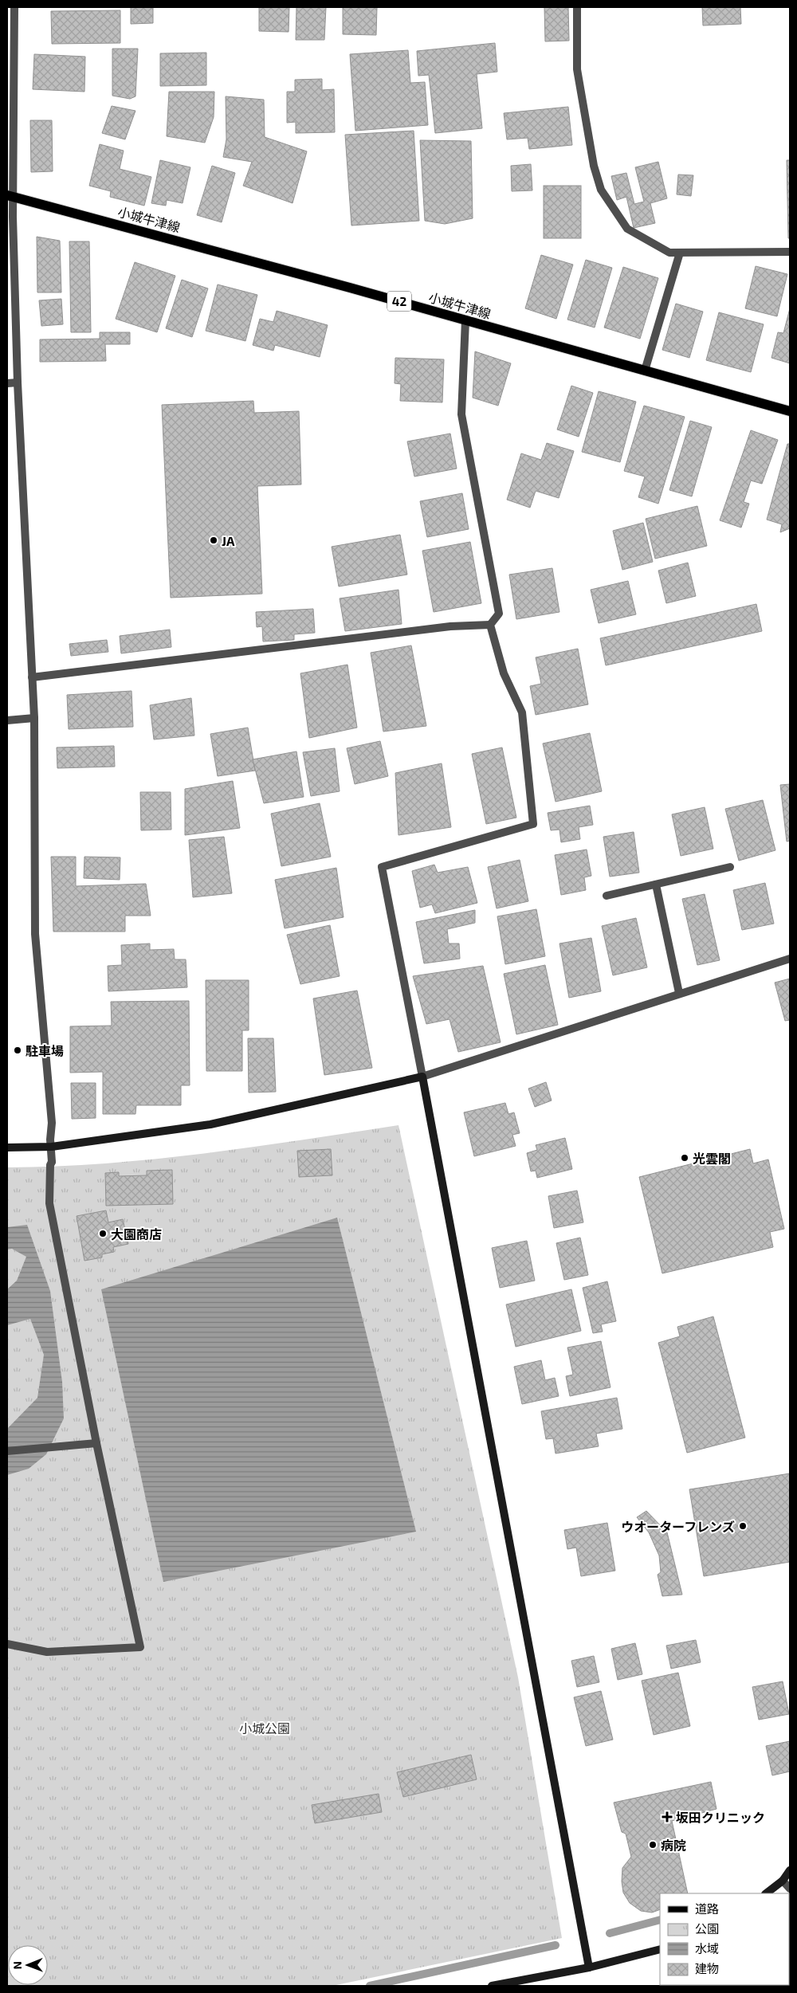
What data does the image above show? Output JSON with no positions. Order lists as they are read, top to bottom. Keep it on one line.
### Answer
{"streets":{"main road":["小城牛津線","42"]},"parks":["小城公園"],"places":{"other":["JA","駐車場","光雲閣","大園商店","ウオーターフレンズ","病院"],"health":["坂田クリニック"]},"legend":["道路","公園","水域","建物"],"north":"left"}
